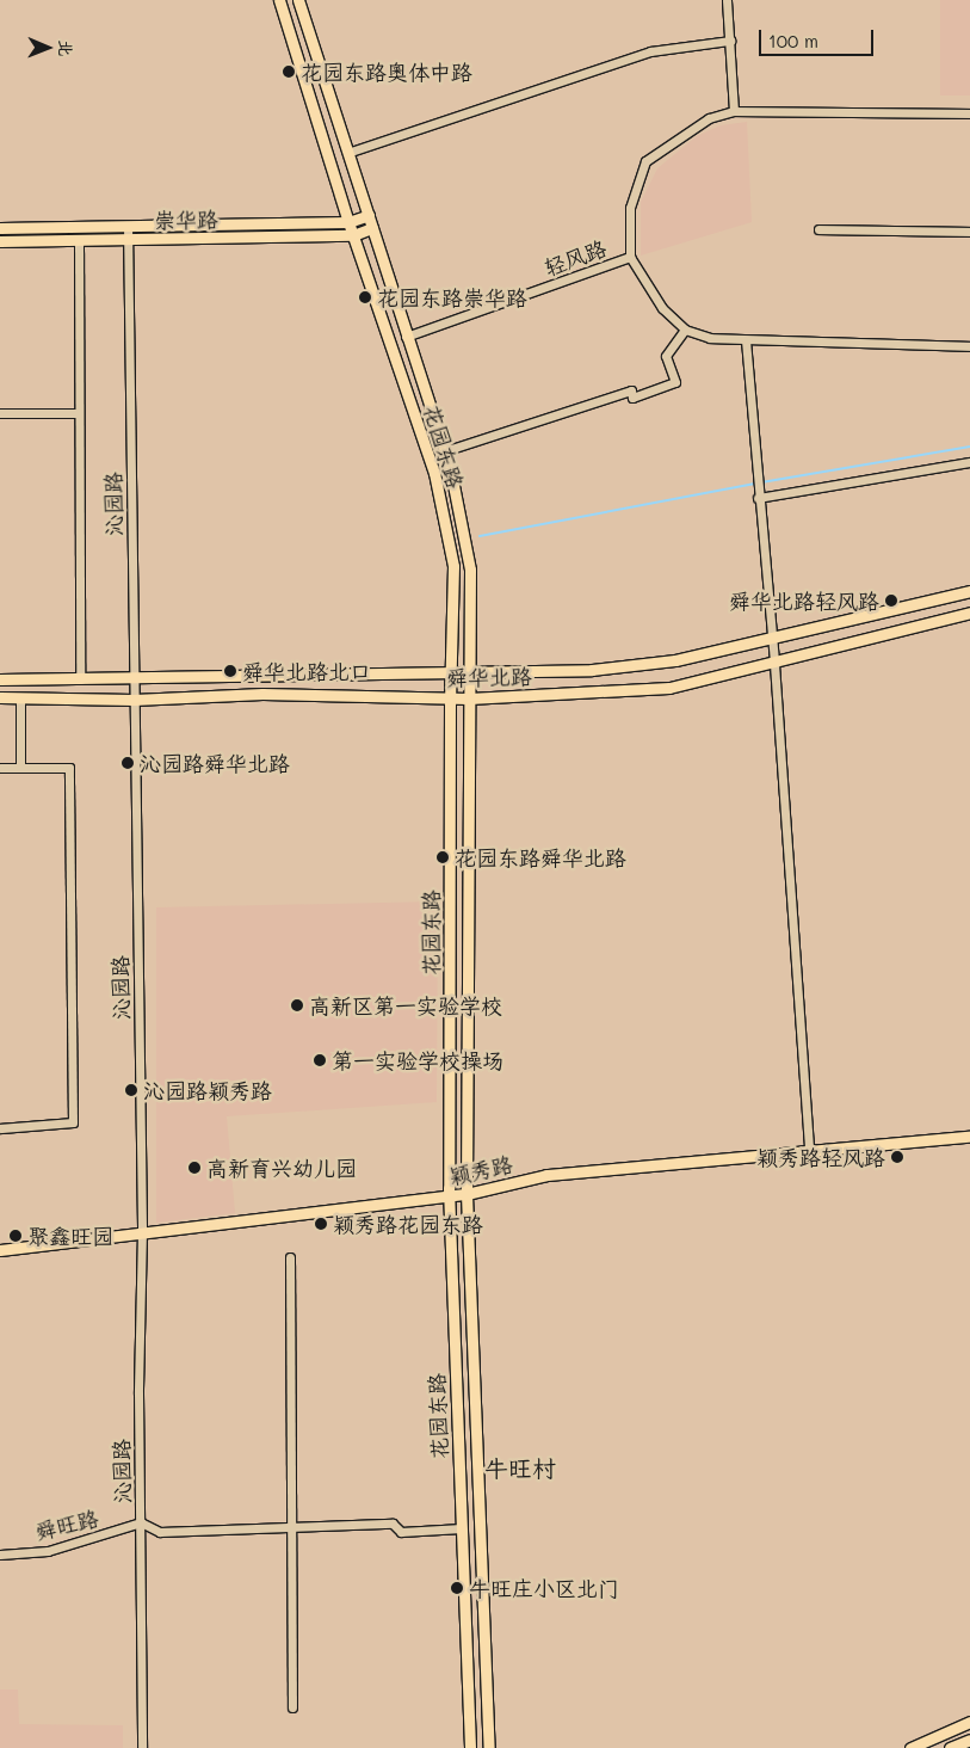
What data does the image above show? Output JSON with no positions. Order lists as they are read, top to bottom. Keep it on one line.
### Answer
{"streets":{"main road":["崇华路","花园东路","舜华北路","颖秀路"],"street":["轻风路","沁园路","舜旺路"]},"crossings":[["崇华路","花园东路"],["崇华路","沁园路"],["轻风路","花园东路"],["花园东路","舜华北路"],["花园东路","颖秀路"],["沁园路","舜华北路"],["沁园路","颖秀路"],["沁园路","舜旺路"]],"districts":["牛旺村"],"places":["花园东路奥体中路","花园东路崇华路","舜华北路轻风路","舜华北路北口","沁园路舜华北路","花园东路舜华北路","高新区第一实验学校","第一实验学校操场","沁园路颖秀路","颖秀路轻风路","高新育兴幼儿园","颖秀路花园东路","聚鑫旺园","牛旺庄小区北门"],"scale_bar":"100 m","north":"right"}
